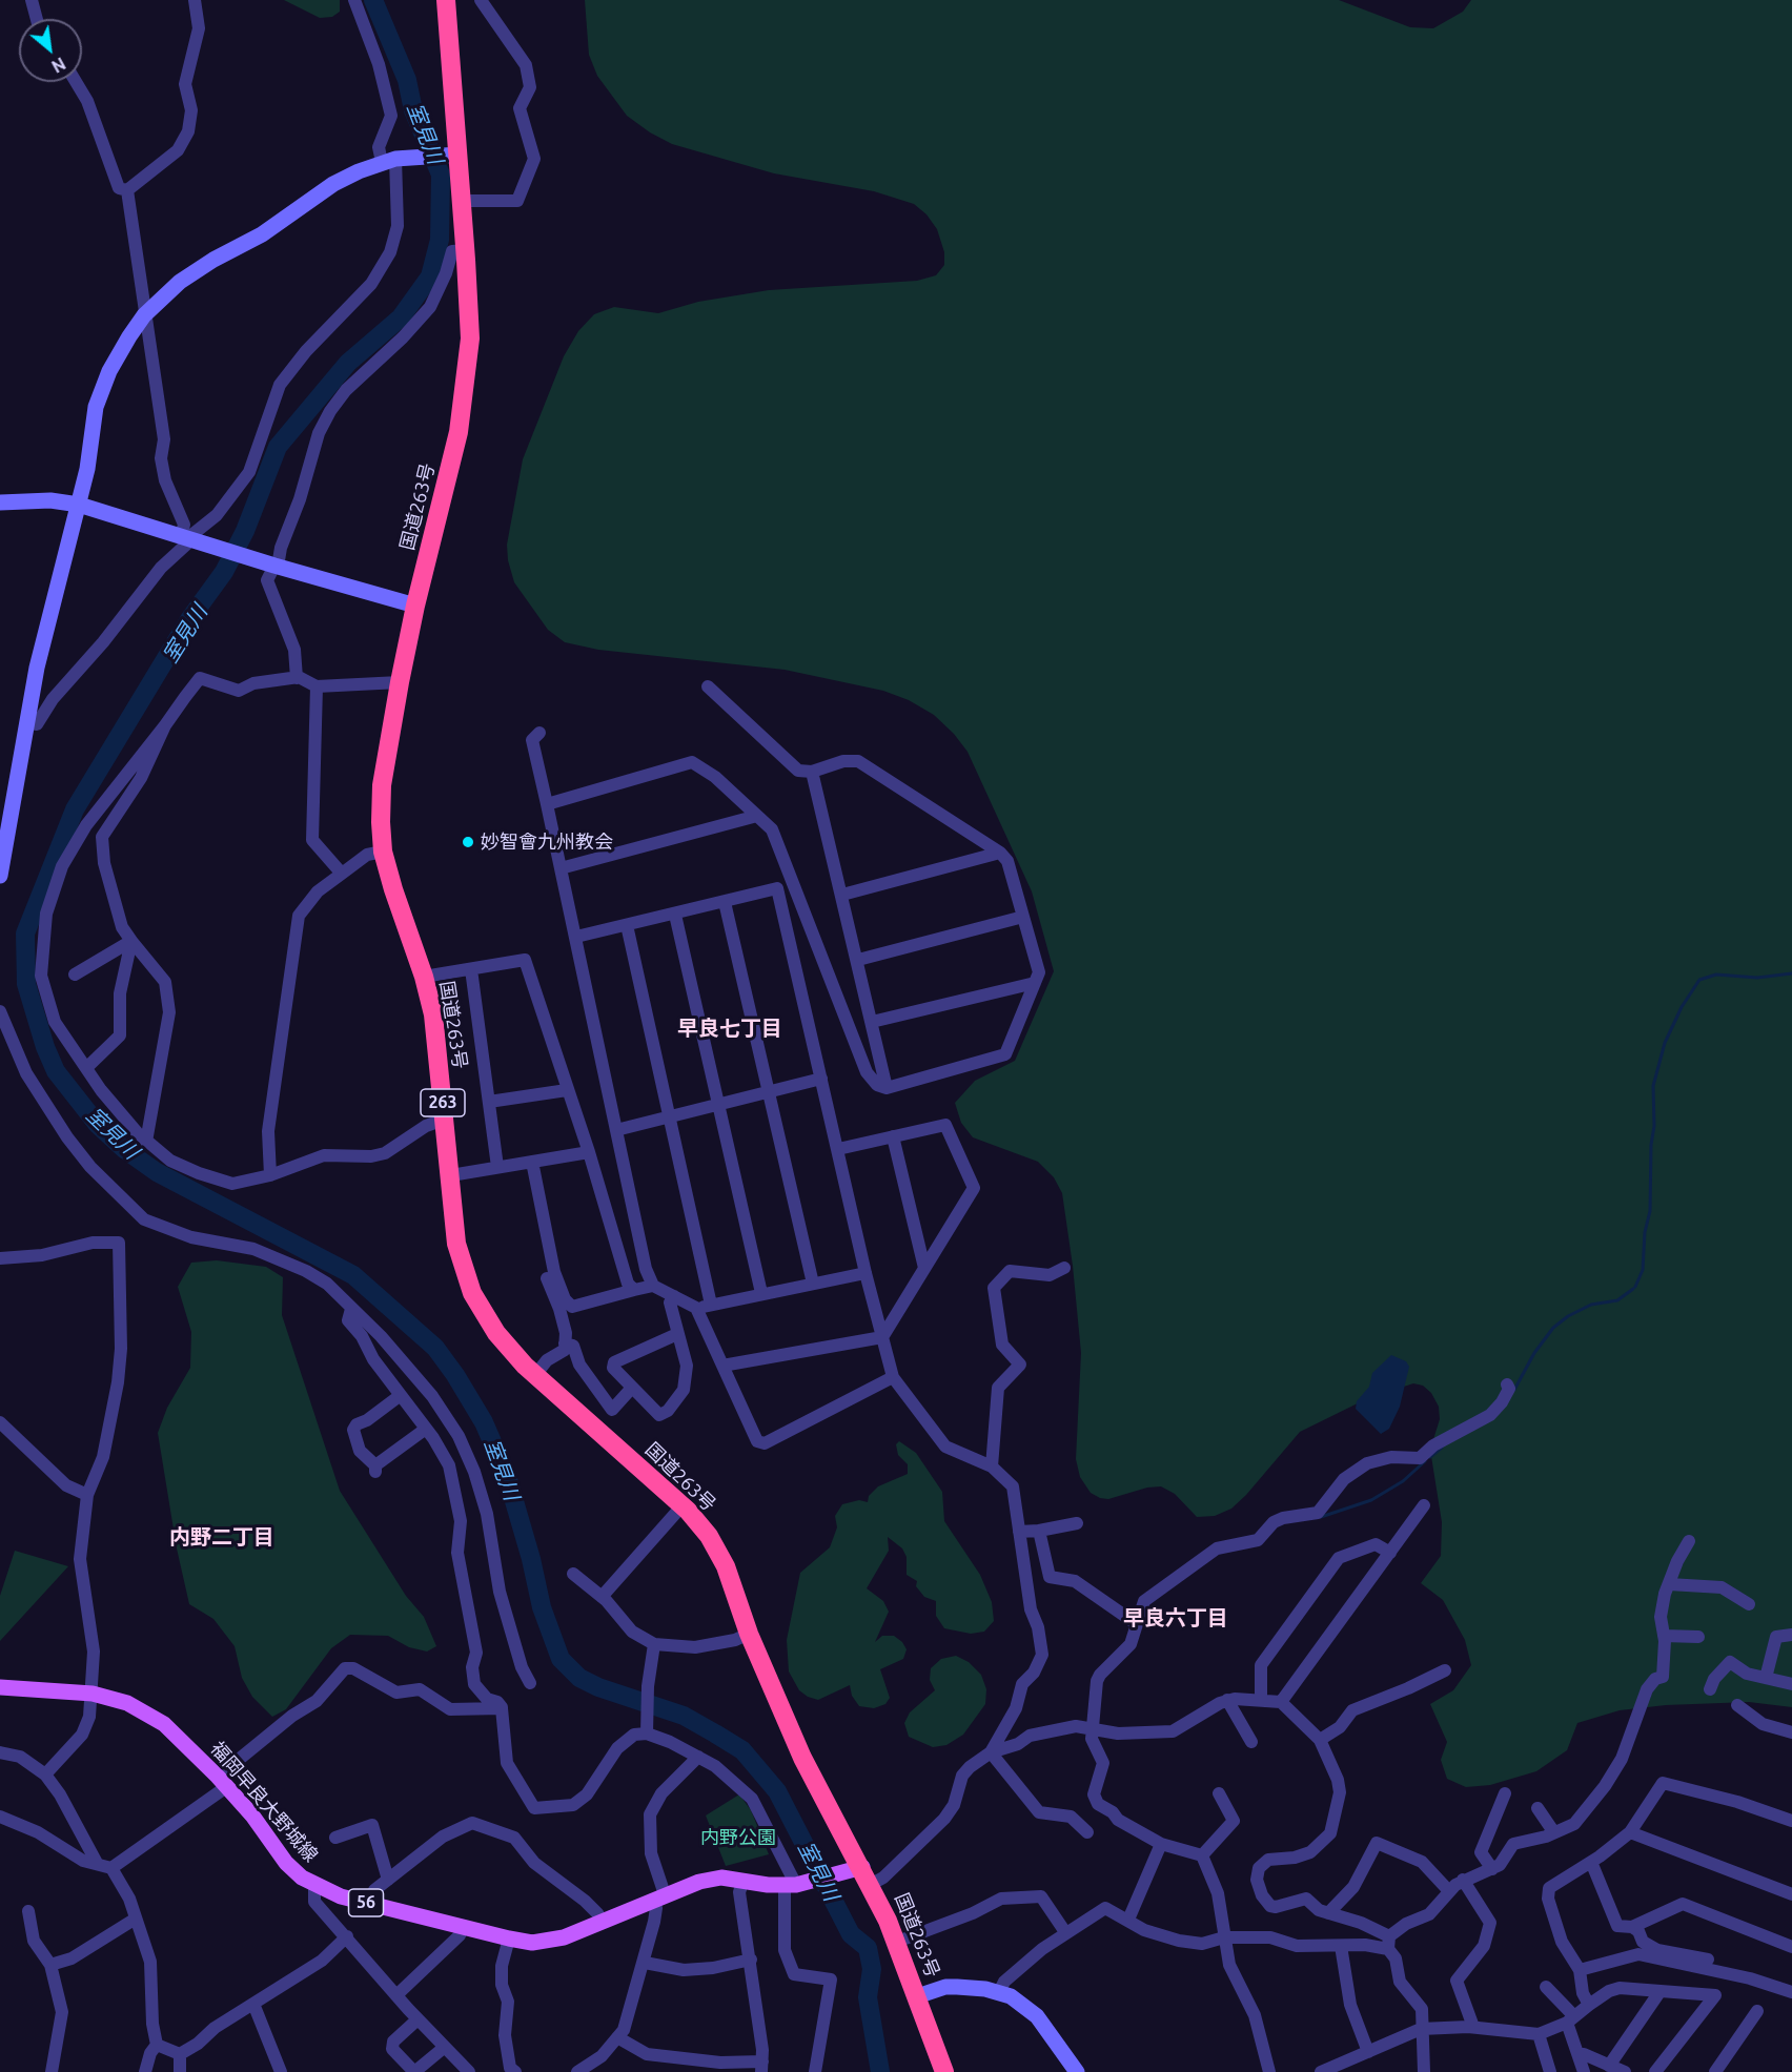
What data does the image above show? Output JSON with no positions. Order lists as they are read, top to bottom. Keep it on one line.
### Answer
{"streets":{"highway":["国道263号","263"],"main road":["福岡早良大野城線","56"]},"crossings":[["国道263号","56"],["福岡早良大野城線","56"]],"districts":["早良七丁目","内野二丁目","早良六丁目"],"water":["室見川"],"parks":["内野公園"],"places":["妙智會九州教会"],"north":"bottom right"}
